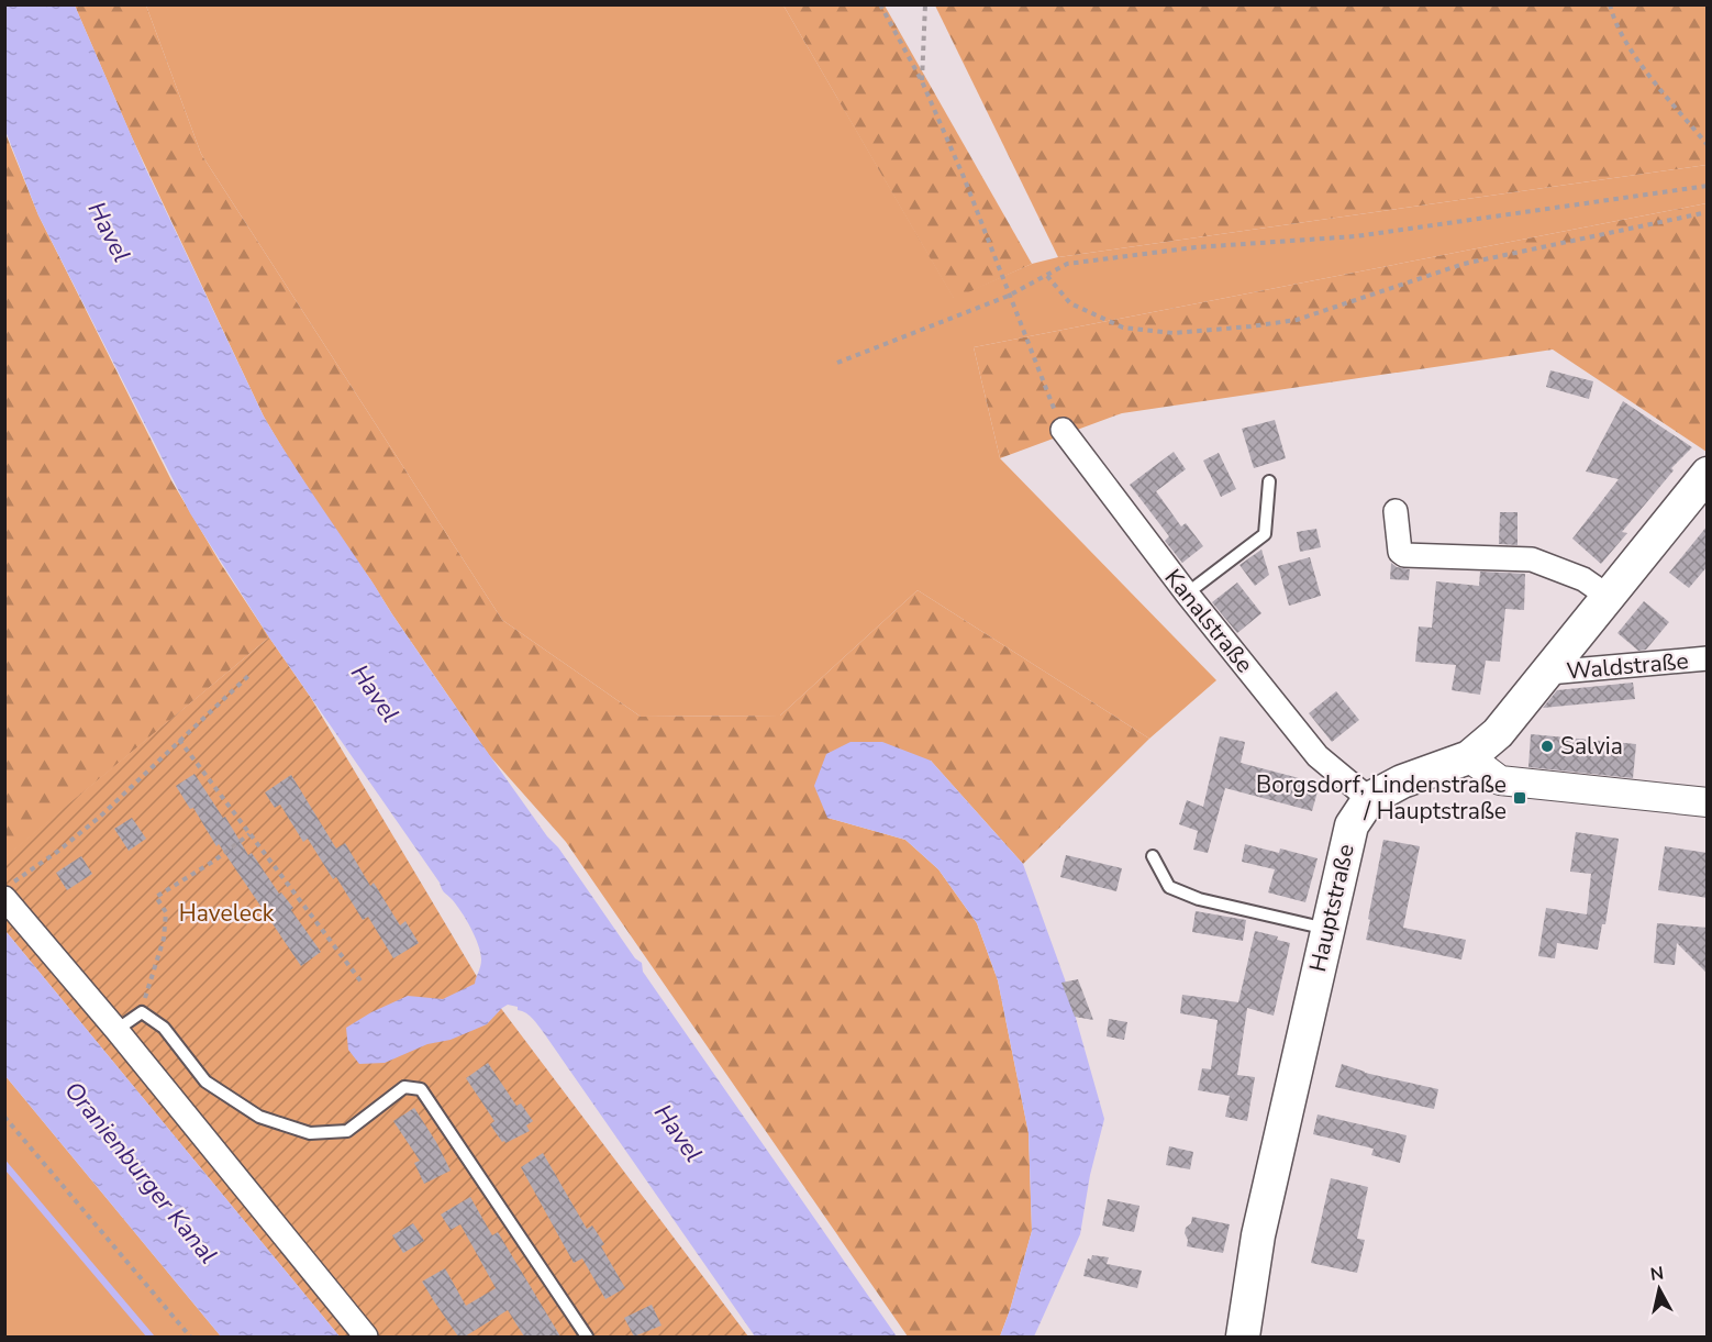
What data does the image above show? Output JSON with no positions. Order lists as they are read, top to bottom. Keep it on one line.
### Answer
{"streets":{"main road":["Hauptstraße"],"street":["Kanalstraße","Waldstraße"]},"crossings":[["Kanalstraße","Hauptstraße"],["Waldstraße","Hauptstraße"]],"water":["Havel","Oranienburger Kanal"],"parks":["Haveleck"],"places":{"other":["Salvia"],"transit":["Borgsdorf, Lindenstraße / Hauptstraße"]},"north":"top"}
